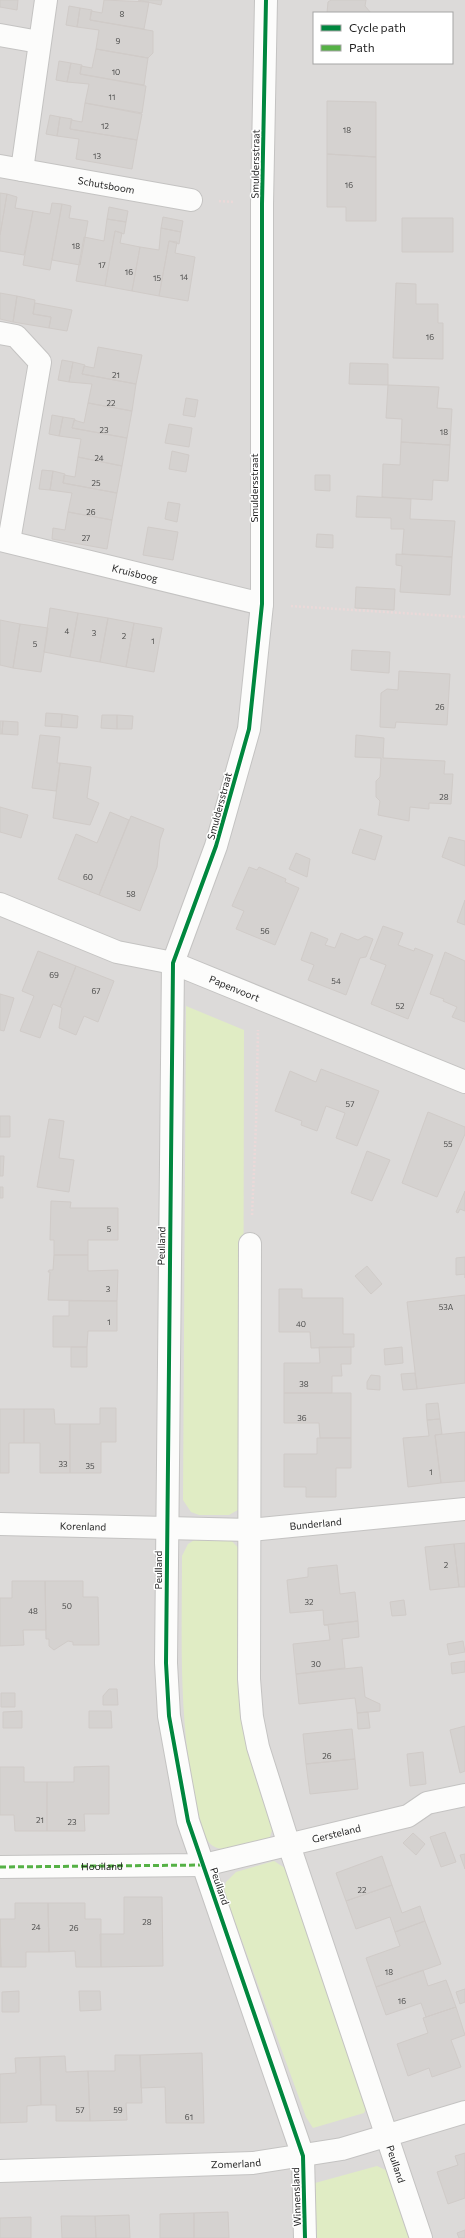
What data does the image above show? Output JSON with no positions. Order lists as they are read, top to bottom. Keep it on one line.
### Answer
{"streets":{"street":["Smuldersstraat","Schutsboom","Kruisboog","Papenvoort","Peulland","Bunderland","Korenland","Gersteland","Hooiland","Zomerland","Winnensland"]},"crossings":[["Smuldersstraat","Kruisboog"],["Smuldersstraat","Papenvoort"],["Smuldersstraat","Peulland"],["Papenvoort","Peulland"],["Peulland","Bunderland"],["Peulland","Korenland"],["Peulland","Gersteland"],["Peulland","Hooiland"],["Peulland","Zomerland"],["Peulland","Winnensland"],["Bunderland","Korenland"],["Gersteland","Hooiland"],["Zomerland","Winnensland"]],"house_numbers":["8","9","10","11","12","18","13","16","18","17","16","14","15","16","21","22","23","18","24","25","26","27","4","3","2","1","5","26","28","60","58","56","69","54","67","52","57","55","5","3","53A","1","40","38","36","33","35","1","2","32","50","48","30","26","21","23","22","28","24","26","18","16","57","59","61"],"legend":["Cycle path","Path"]}
